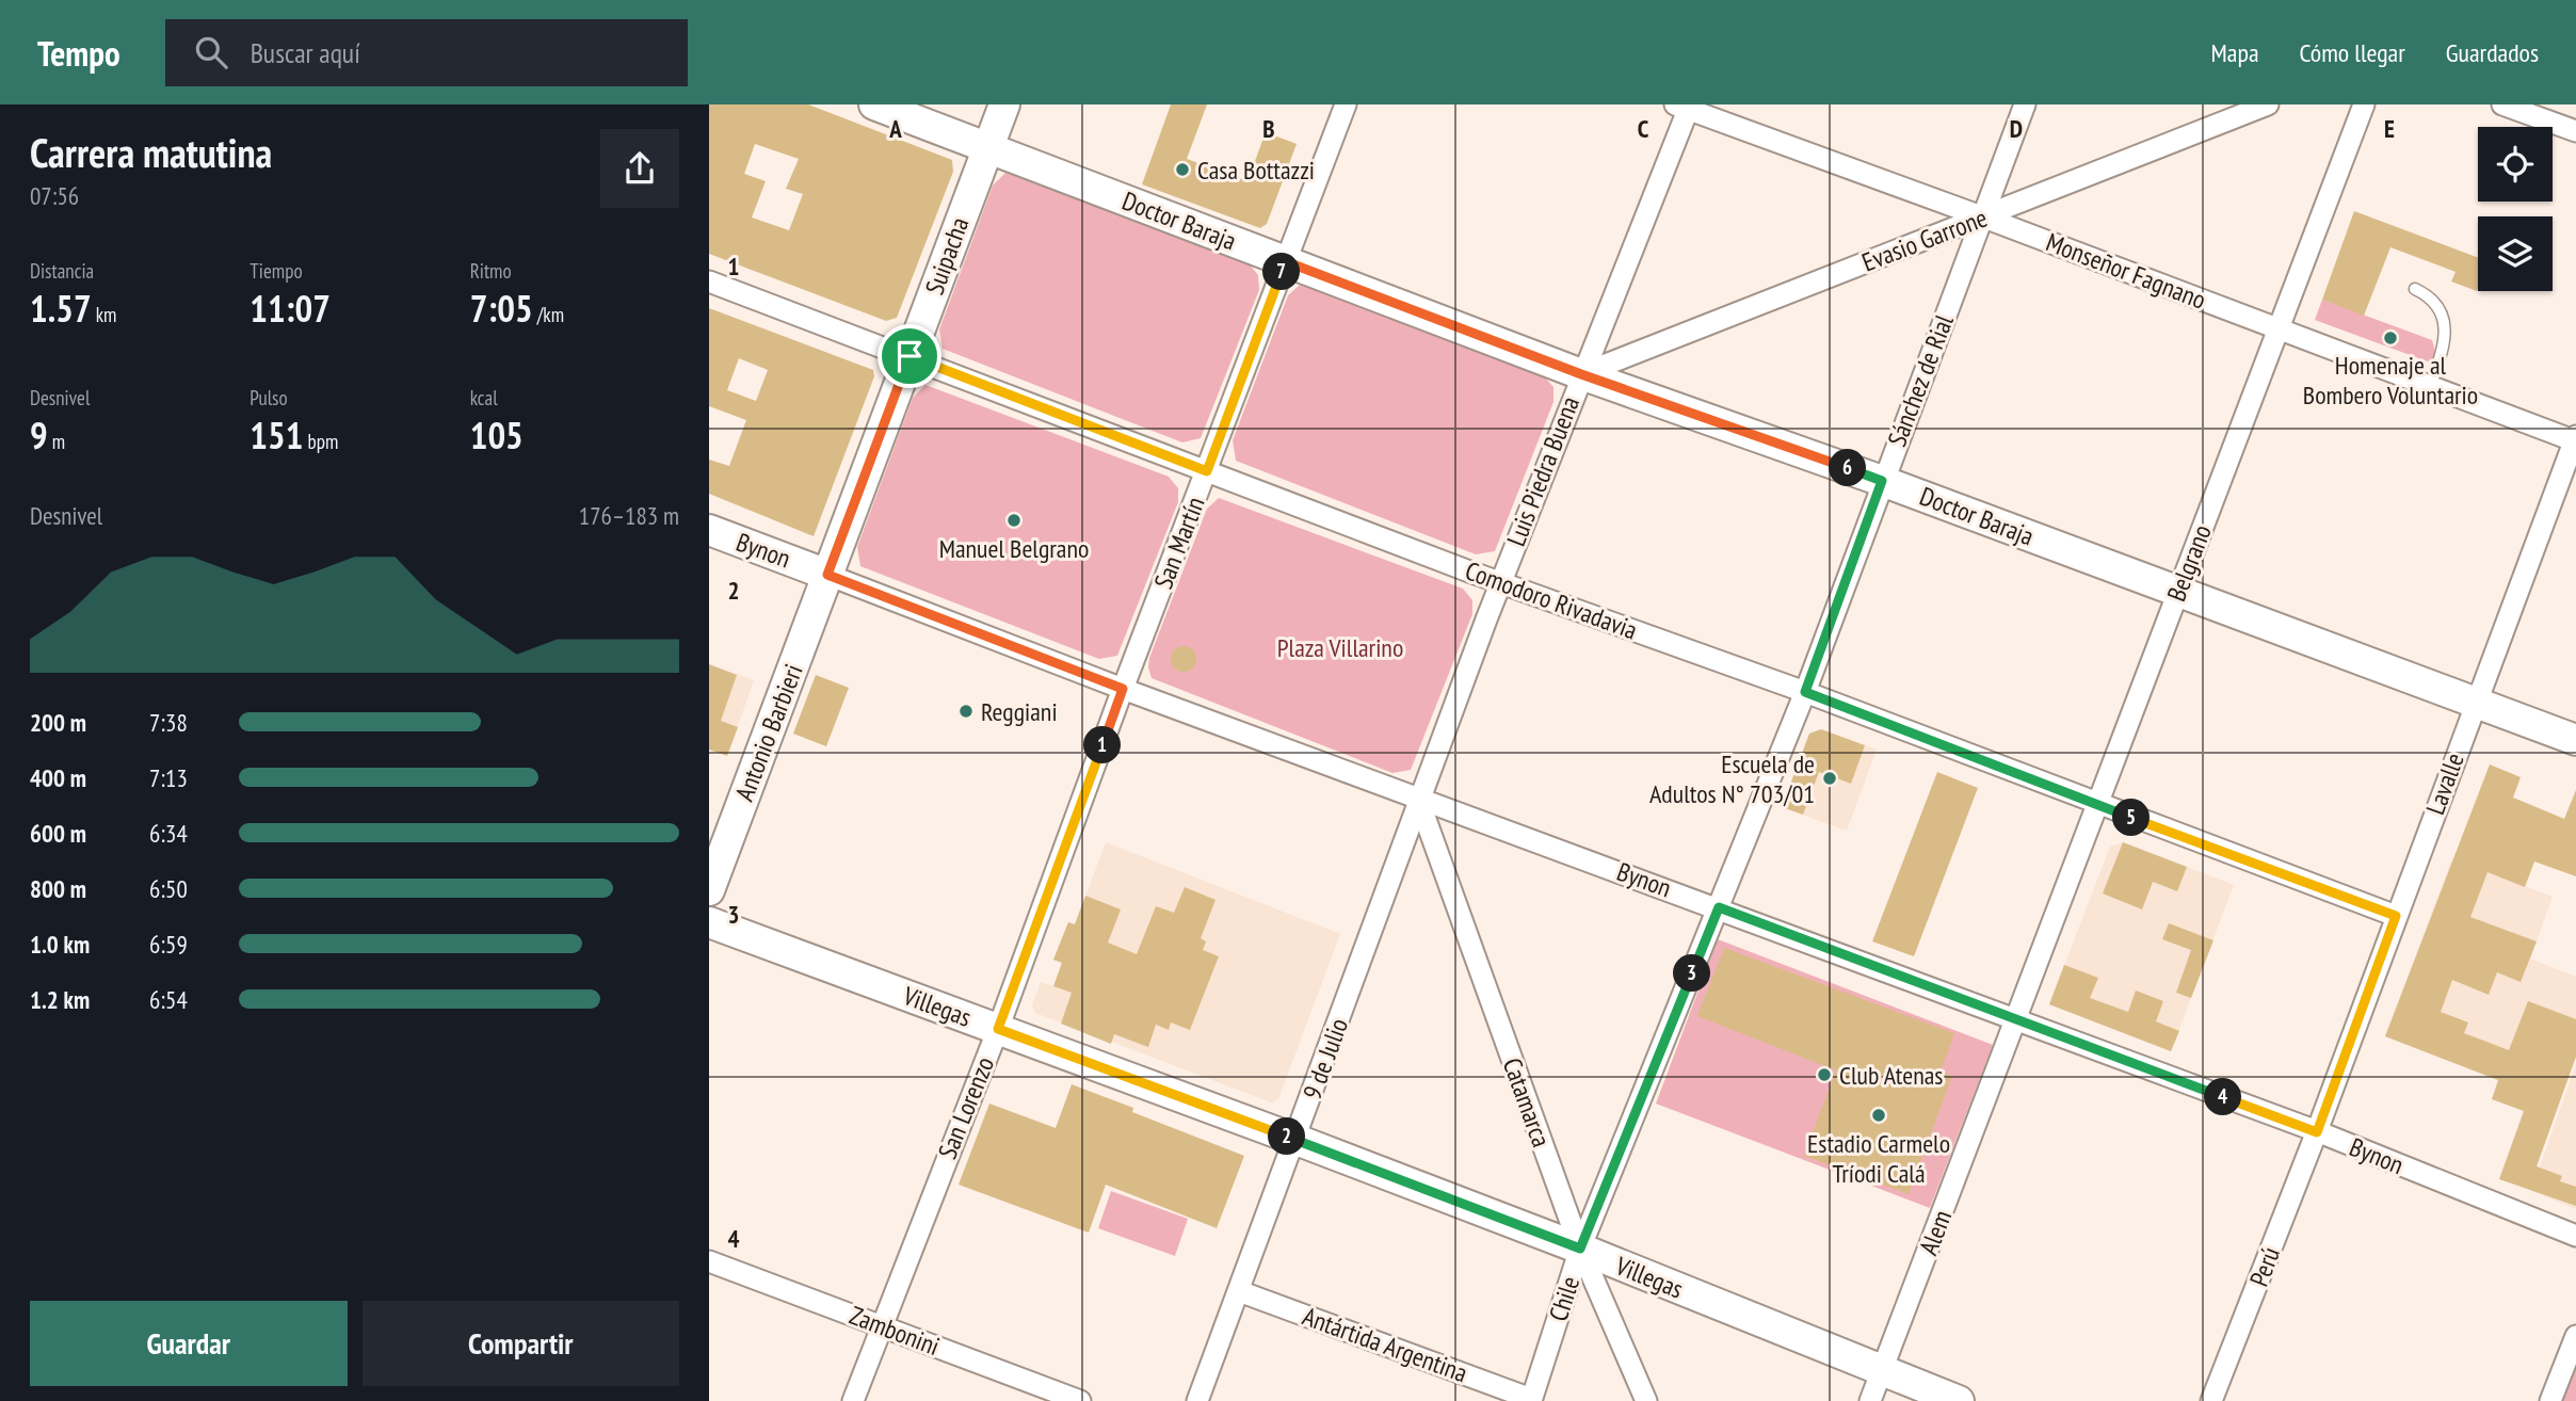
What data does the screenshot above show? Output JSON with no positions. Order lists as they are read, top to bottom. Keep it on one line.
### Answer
{"streets":{"street":["Doctor Baraja","Evasio Garrone","Suipacha","Monseñor Fagnano","Sánchez de Rial","Luis Piedra Buena","San Martín","Bynon","Belgrano","Comodoro Rivadavia","Antonio Barbieri","Lavalle","Villegas","9 de Julio","Catamarca","San Lorenzo","Alem","Perú","Chile","Zambonini","Antártida Argentina"]},"crossings":[["Doctor Baraja","Evasio Garrone"],["Doctor Baraja","Suipacha"],["Doctor Baraja","Sánchez de Rial"],["Doctor Baraja","Luis Piedra Buena"],["Doctor Baraja","San Martín"],["Doctor Baraja","Belgrano"],["Doctor Baraja","Lavalle"],["Evasio Garrone","Monseñor Fagnano"],["Evasio Garrone","Sánchez de Rial"],["Evasio Garrone","Luis Piedra Buena"],["Suipacha","Bynon"],["Suipacha","Comodoro Rivadavia"],["Suipacha","Antonio Barbieri"],["Monseñor Fagnano","Sánchez de Rial"],["Monseñor Fagnano","Luis Piedra Buena"],["Monseñor Fagnano","Belgrano"],["Monseñor Fagnano","Lavalle"],["Sánchez de Rial","Bynon"],["Sánchez de Rial","Comodoro Rivadavia"],["Sánchez de Rial","Chile"],["Luis Piedra Buena","Bynon"],["Luis Piedra Buena","Comodoro Rivadavia"],["Luis Piedra Buena","9 de Julio"],["Luis Piedra Buena","Catamarca"],["San Martín","Bynon"],["San Martín","Comodoro Rivadavia"],["San Martín","San Lorenzo"],["Bynon","Belgrano"],["Bynon","Antonio Barbieri"],["Bynon","Lavalle"],["Bynon","9 de Julio"],["Bynon","Catamarca"],["Bynon","San Lorenzo"],["Bynon","Alem"],["Bynon","Perú"],["Bynon","Chile"],["Belgrano","Comodoro Rivadavia"],["Belgrano","Alem"],["Comodoro Rivadavia","Lavalle"],["Lavalle","Perú"],["Villegas","9 de Julio"],["Villegas","Catamarca"],["Villegas","San Lorenzo"],["Villegas","Alem"],["Villegas","Chile"],["9 de Julio","Catamarca"],["9 de Julio","Antártida Argentina"],["Catamarca","Chile"],["San Lorenzo","Zambonini"],["Chile","Antártida Argentina"]],"parks":["Plaza Villarino"],"places":["Casa Bottazzi","Homenaje al Bombero Voluntario","Manuel Belgrano","Reggiani","Escuela de Adultos N° 703/01","Club Atenas","Estadio Carmelo Tríodi Calá"],"page":{"header":"Tempo","search":"Buscar aquí","nav":["Mapa","Cómo llegar","Guardados"],"heading":["Carrera matutina","07:56"],"stats":[["Distancia","1.57 km"],["Tiempo","11:07"],["Ritmo","7:05 /km"],["Desnivel","9 m"],["Pulso","151 bpm"],["kcal","105"]],"pins":["7","6","1","5","3","4","2"],"chart":["Desnivel","176–183 m"],"list":[{"name":"200 m","note":"7:38"},{"name":"400 m","note":"7:13"},{"name":"600 m","note":"6:34"},{"name":"800 m","note":"6:50"},{"name":"1.0 km","note":"6:59"},{"name":"1.2 km","note":"6:54"}],"buttons":["Guardar","Compartir"]},"grid":{"columns":["A","B","C","D","E"],"rows":["1","2","3","4"]}}
